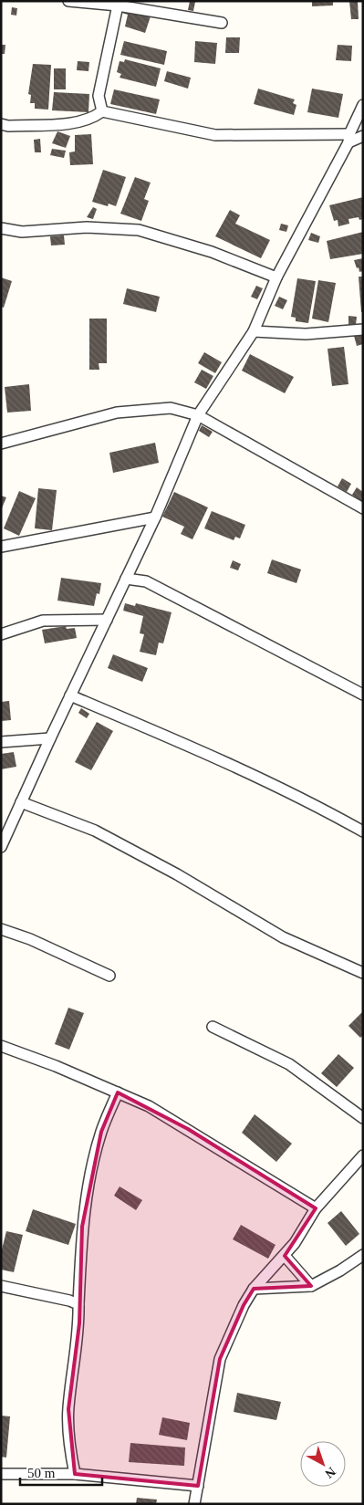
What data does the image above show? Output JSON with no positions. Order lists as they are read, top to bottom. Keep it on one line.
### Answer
{"scale_bar":"50 m","north":"bottom right"}
